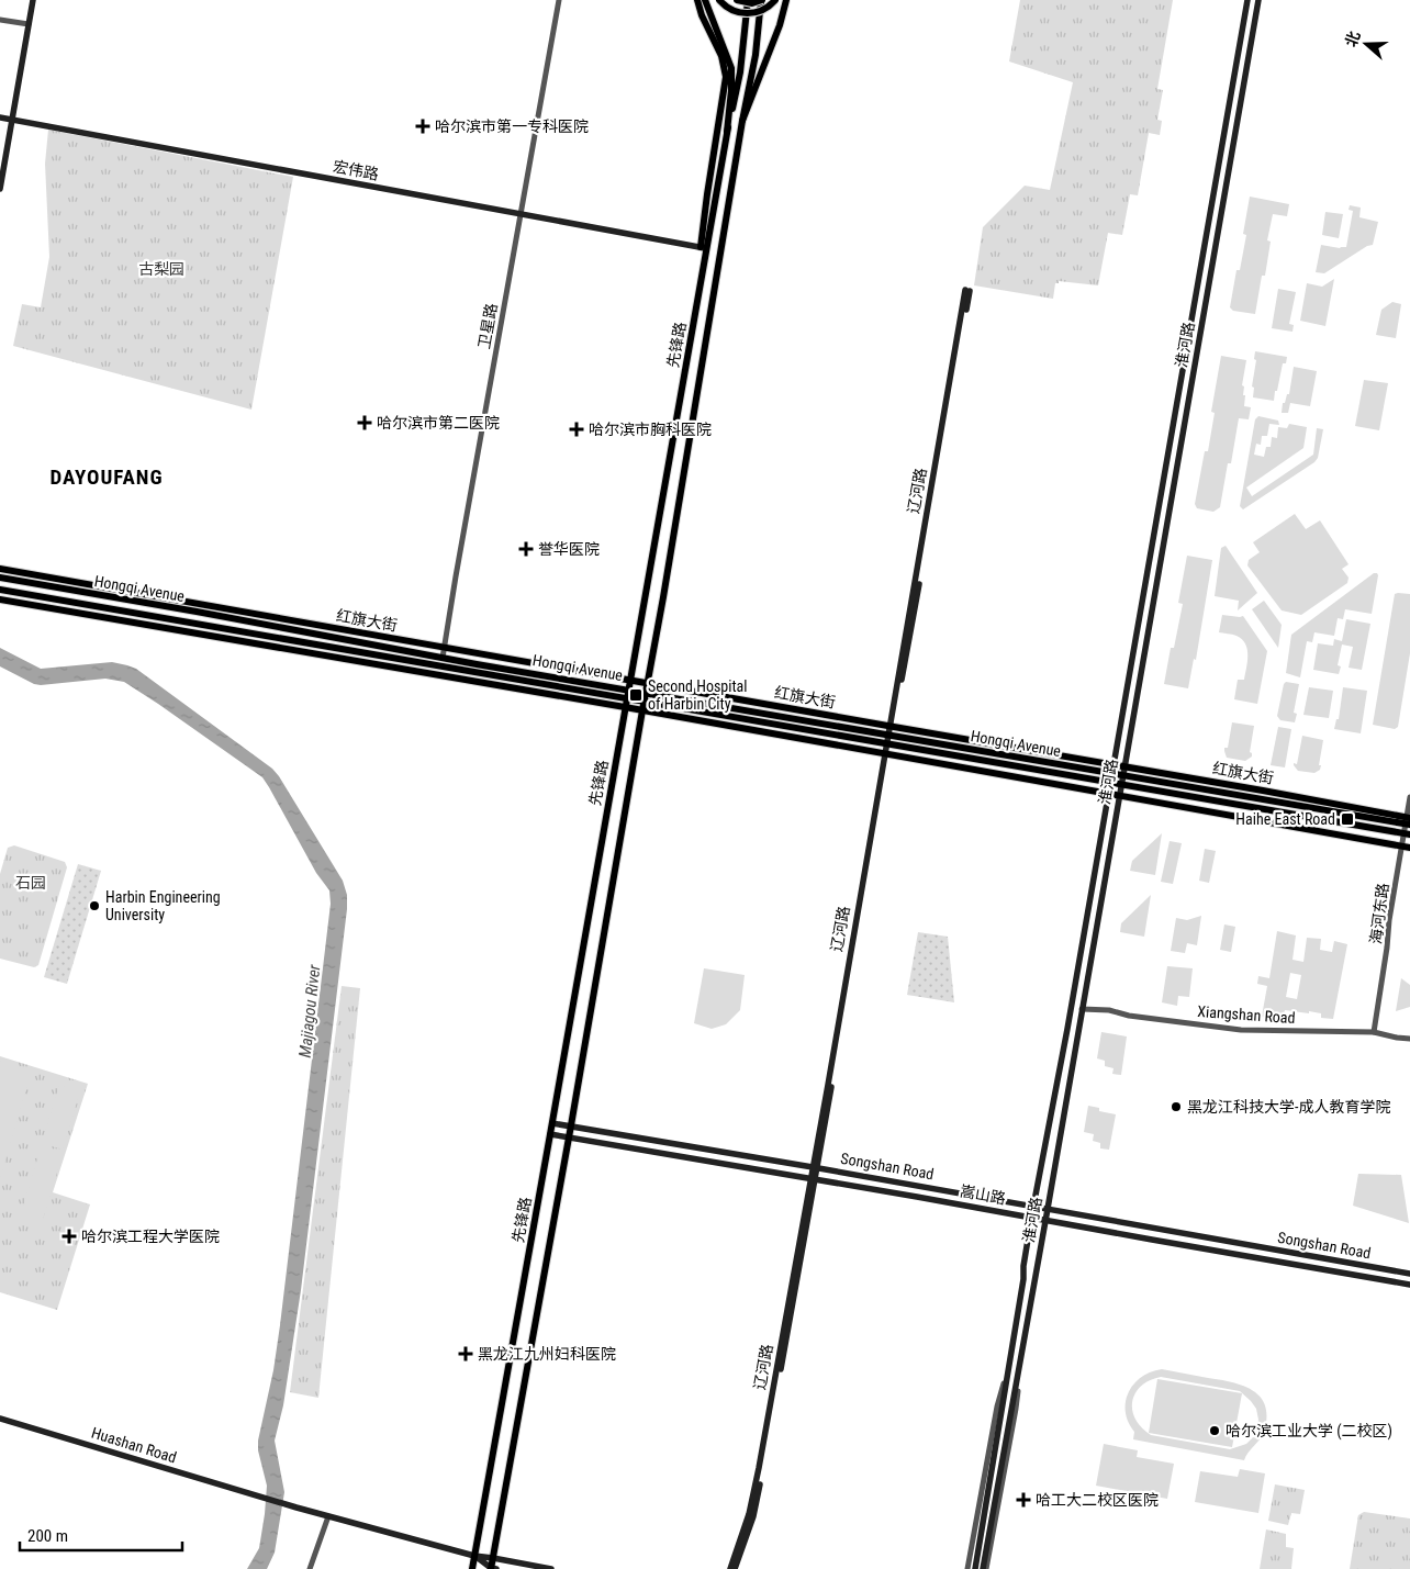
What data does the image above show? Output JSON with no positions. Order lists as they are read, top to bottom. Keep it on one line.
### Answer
{"streets":{"main road":["宏伟路","先锋路","淮河路","辽河路","Hongqi Avenue","红旗大街","Songshan Road","嵩山路","Huashan Road"],"street":["卫星路","海河东路","Xiangshan Road"]},"crossings":[["宏伟路","卫星路"],["宏伟路","先锋路"],["卫星路","Hongqi Avenue"],["卫星路","红旗大街"],["先锋路","Hongqi Avenue"],["先锋路","红旗大街"],["先锋路","Songshan Road"],["先锋路","嵩山路"],["先锋路","Huashan Road"],["淮河路","Hongqi Avenue"],["淮河路","红旗大街"],["淮河路","Xiangshan Road"],["淮河路","Songshan Road"],["淮河路","嵩山路"],["辽河路","Hongqi Avenue"],["辽河路","红旗大街"],["辽河路","Songshan Road"],["辽河路","嵩山路"],["Hongqi Avenue","红旗大街"],["Hongqi Avenue","海河东路"],["红旗大街","海河东路"],["海河东路","Xiangshan Road"]],"districts":["DAYOUFANG"],"water":["Majiagou River"],"parks":["古梨园","石园"],"places":{"health":["哈尔滨市第一专科医院","哈尔滨市第二医院","哈尔滨市胸科医院","誉华医院","哈尔滨工程大学医院","黑龙江九州妇科医院","哈工大二校区医院"],"transit":["Second Hospital of Harbin City","Haihe East Road"],"other":["Harbin Engineering University","黑龙江科技大学-成人教育学院","哈尔滨工业大学 (二校区)"]},"scale_bar":"200 m","north":"left"}
